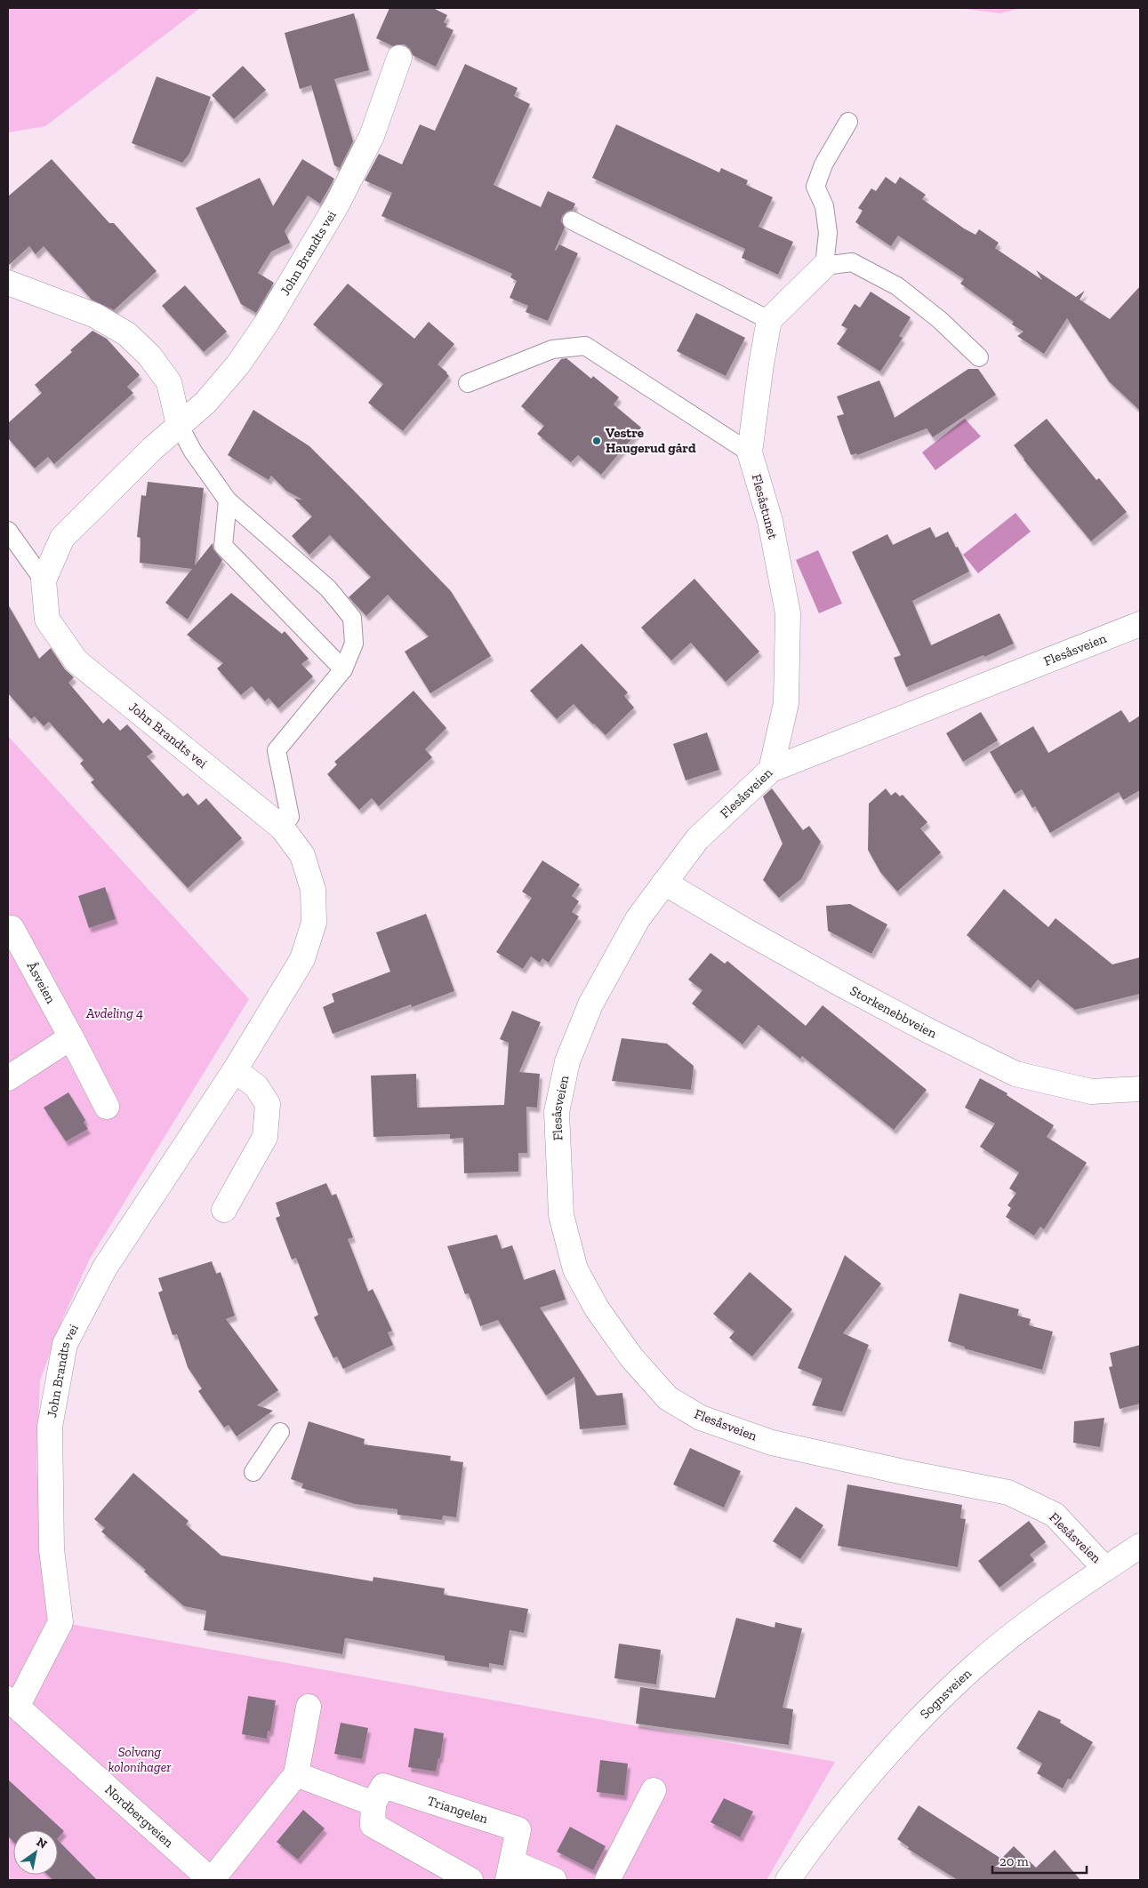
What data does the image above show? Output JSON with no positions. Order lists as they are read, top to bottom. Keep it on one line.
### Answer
{"streets":{"street":["John Brandts vei","Flesåstunet","Flesåsveien","Åsveien","Storkenebbveien","Sognsveien","Triangelen","Nordbergveien"]},"crossings":[["John Brandts vei","Nordbergveien"],["Flesåstunet","Flesåsveien"],["Flesåsveien","Storkenebbveien"],["Flesåsveien","Sognsveien"]],"parks":["Avdeling 4","Solvang kolonihager"],"places":["Vestre Haugerud gård"],"scale_bar":"20 m","north":"top right"}
